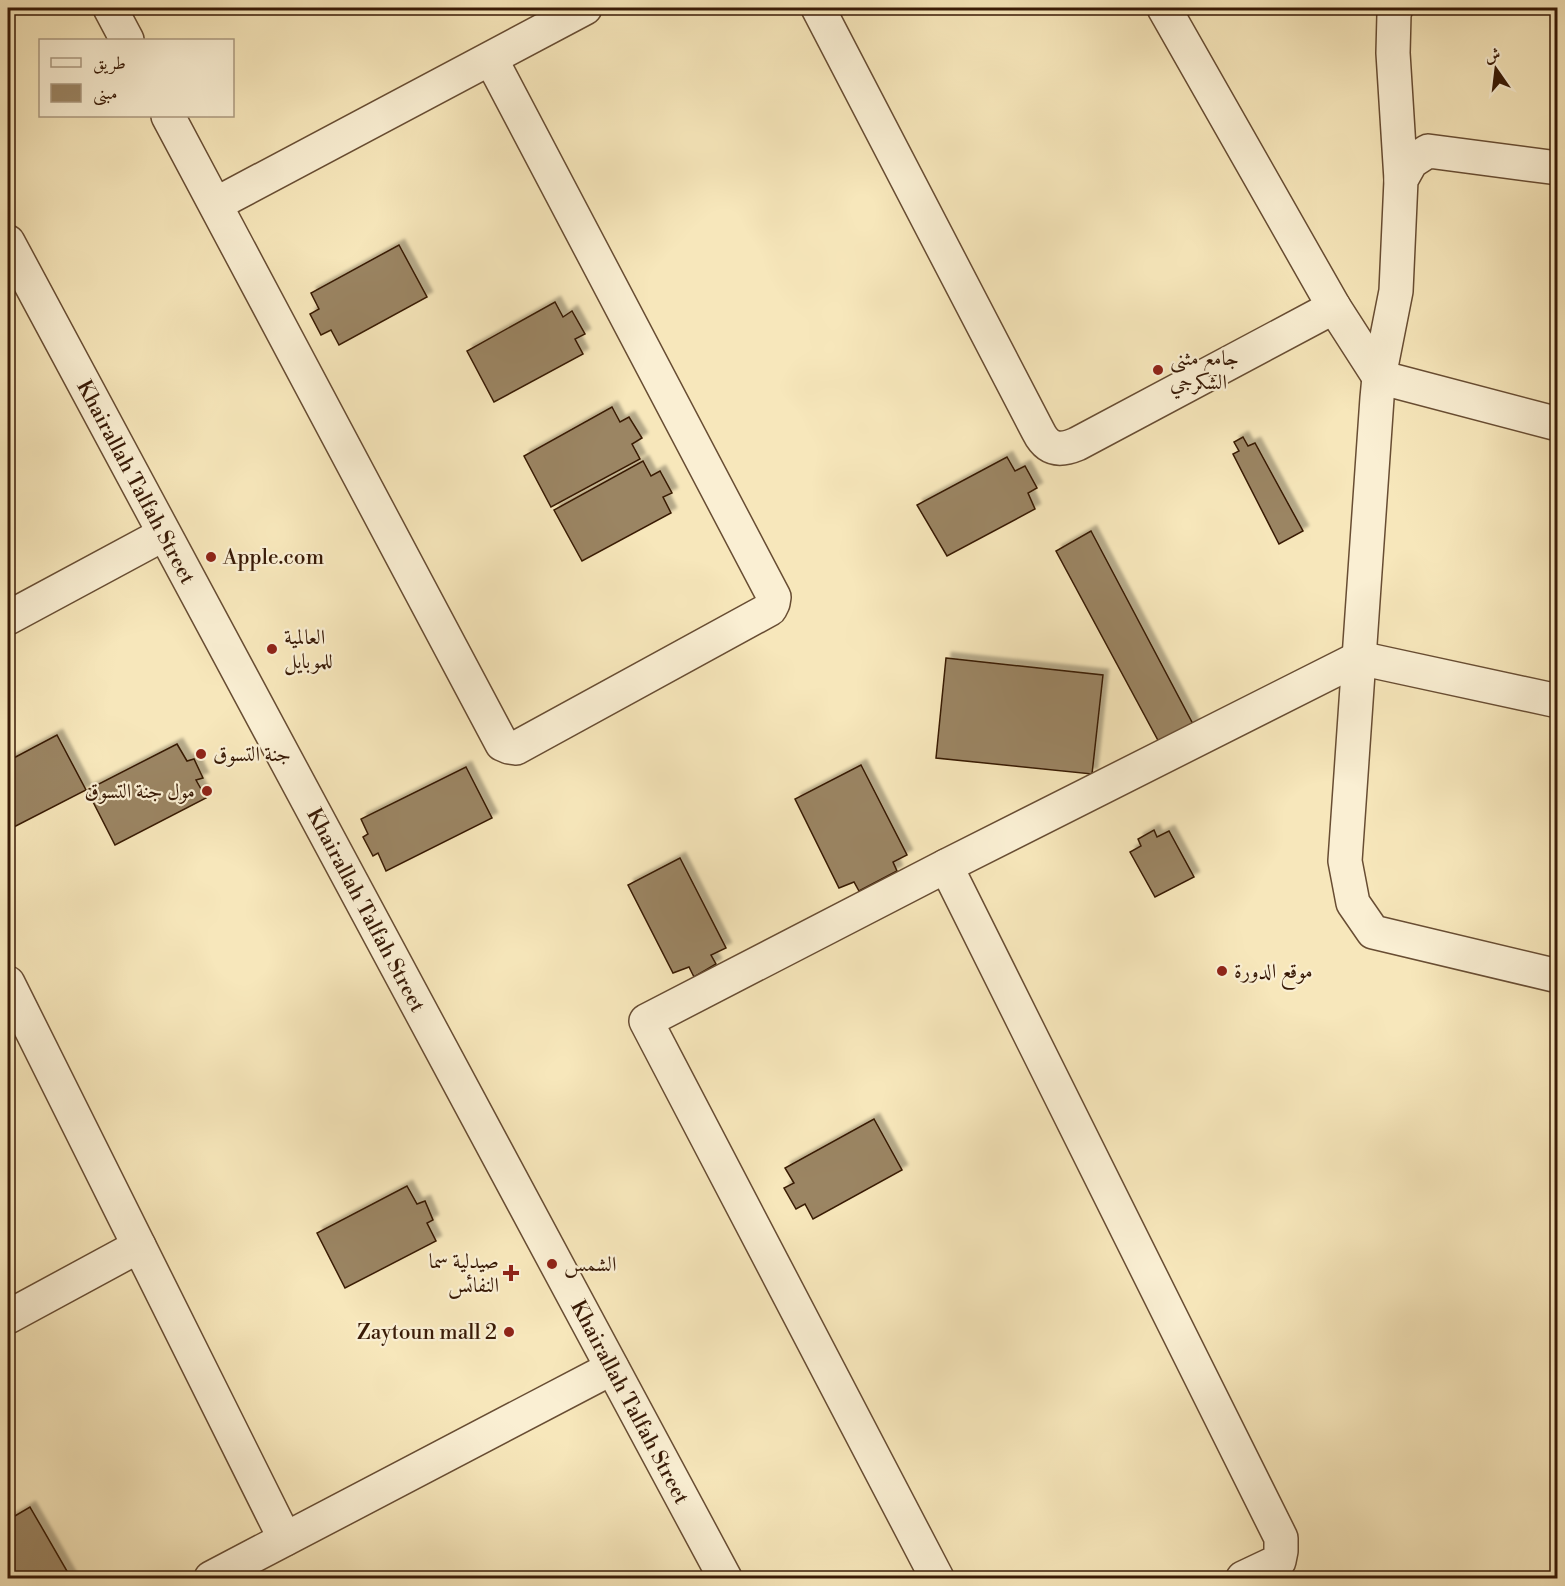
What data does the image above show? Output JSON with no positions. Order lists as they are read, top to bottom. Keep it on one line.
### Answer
{"streets":{"street":["Khairallah Talfah Street"]},"places":{"other":["جامع مثنى الشكرجي","Apple.com","العالمية للموبايل","جنة التسوق","مول جنة التسوق","موقع الدورة","الشمس","Zaytoun mall 2"],"health":["صيدلية سما النفائس"]},"legend":["طريق","مبنى"],"north":"top"}
